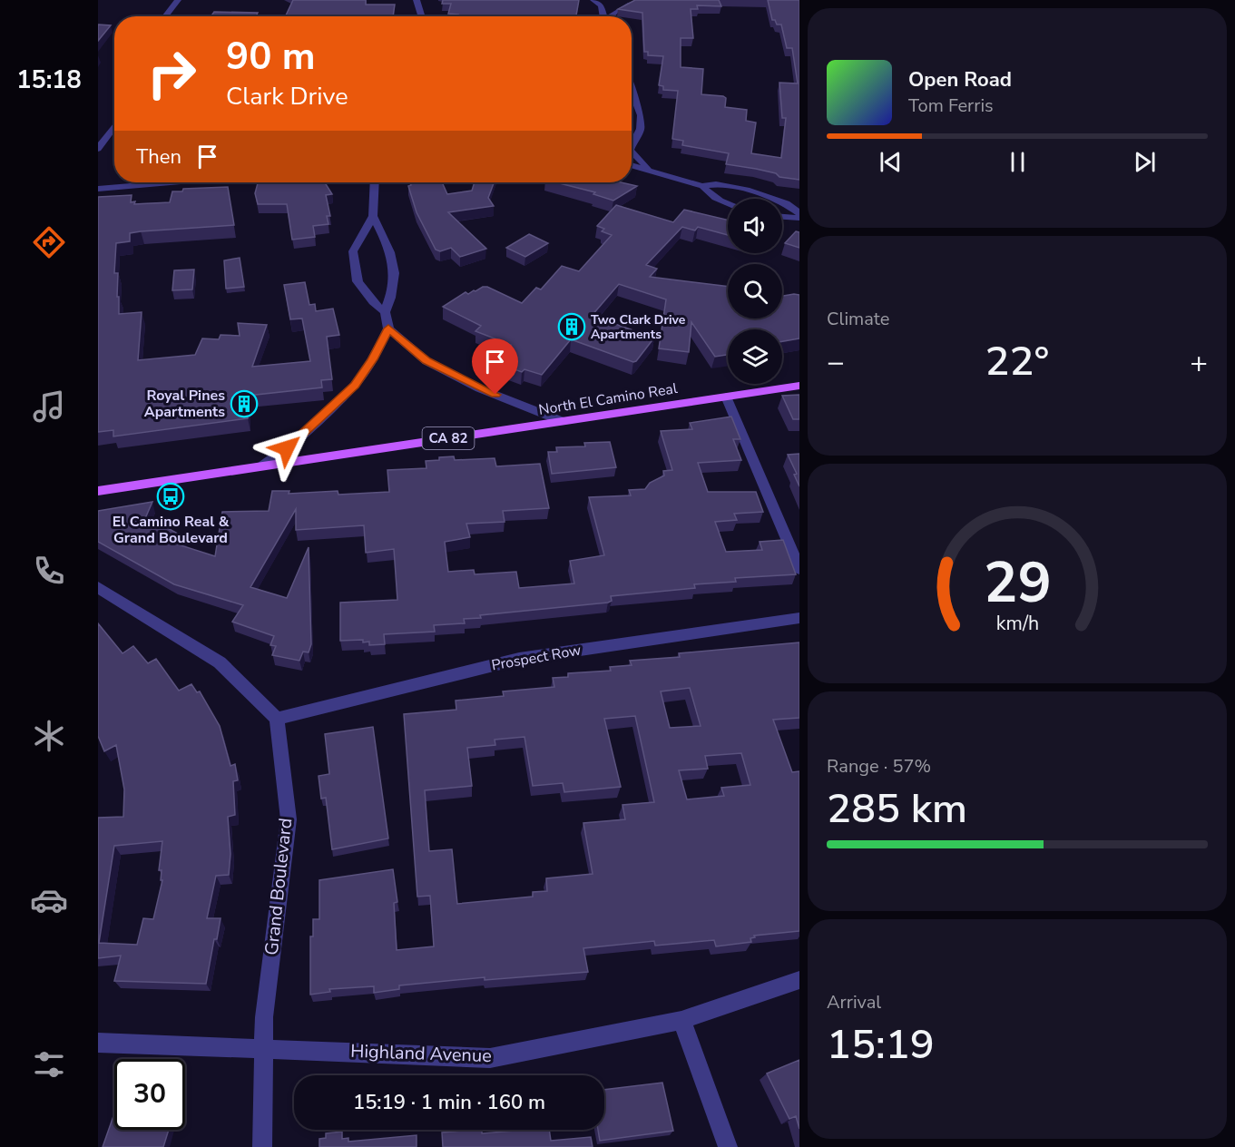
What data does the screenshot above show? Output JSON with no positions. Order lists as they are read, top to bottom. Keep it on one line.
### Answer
{"streets":{"main road":["North El Camino Real","CA 82"],"street":["Prospect Row","Grand Boulevard","Highland Avenue"]},"crossings":[["Prospect Row","Grand Boulevard"],["Grand Boulevard","Highland Avenue"]],"places":{"building":["Two Clark Drive Apartments","Royal Pines Apartments"],"bus stop":["El Camino Real & Grand Boulevard"]},"page":{"tabs":"15:18","turn":["90 m","Clark Drive"],"song":["Open Road","Tom Ferris"],"then":"Then","tile":["Climate",["Range · 57%","285 km"],["Arrival","15:19"]],"heat":["−","22°","+"],"limit":"30","trip":"15:19 · 1 min · 160 m","gauge":["29","km/h"]}}
